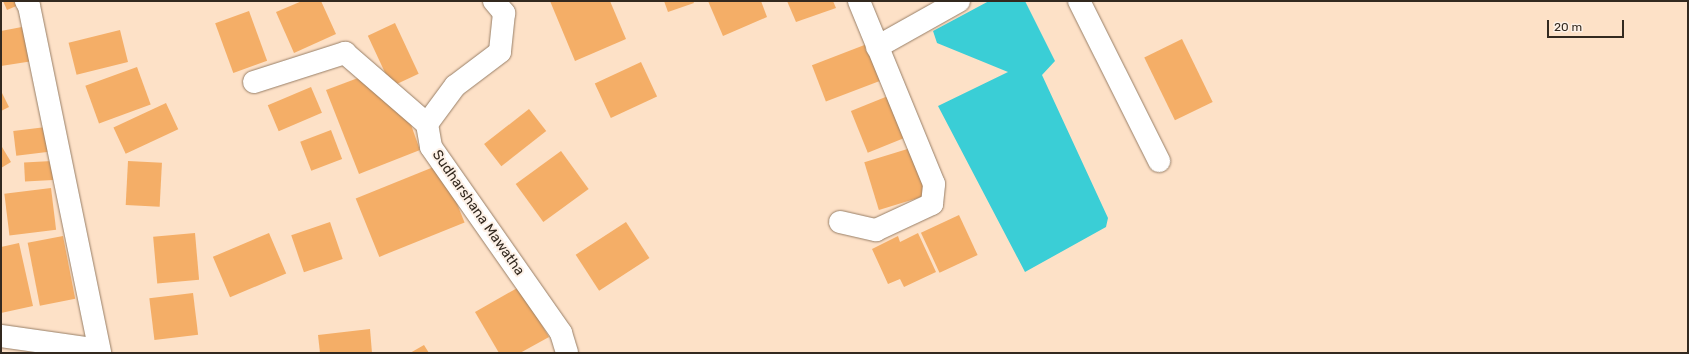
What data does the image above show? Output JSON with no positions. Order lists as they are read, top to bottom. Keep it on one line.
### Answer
{"streets":{"street":["Sudharshana Mawatha"]},"scale_bar":"20 m"}
